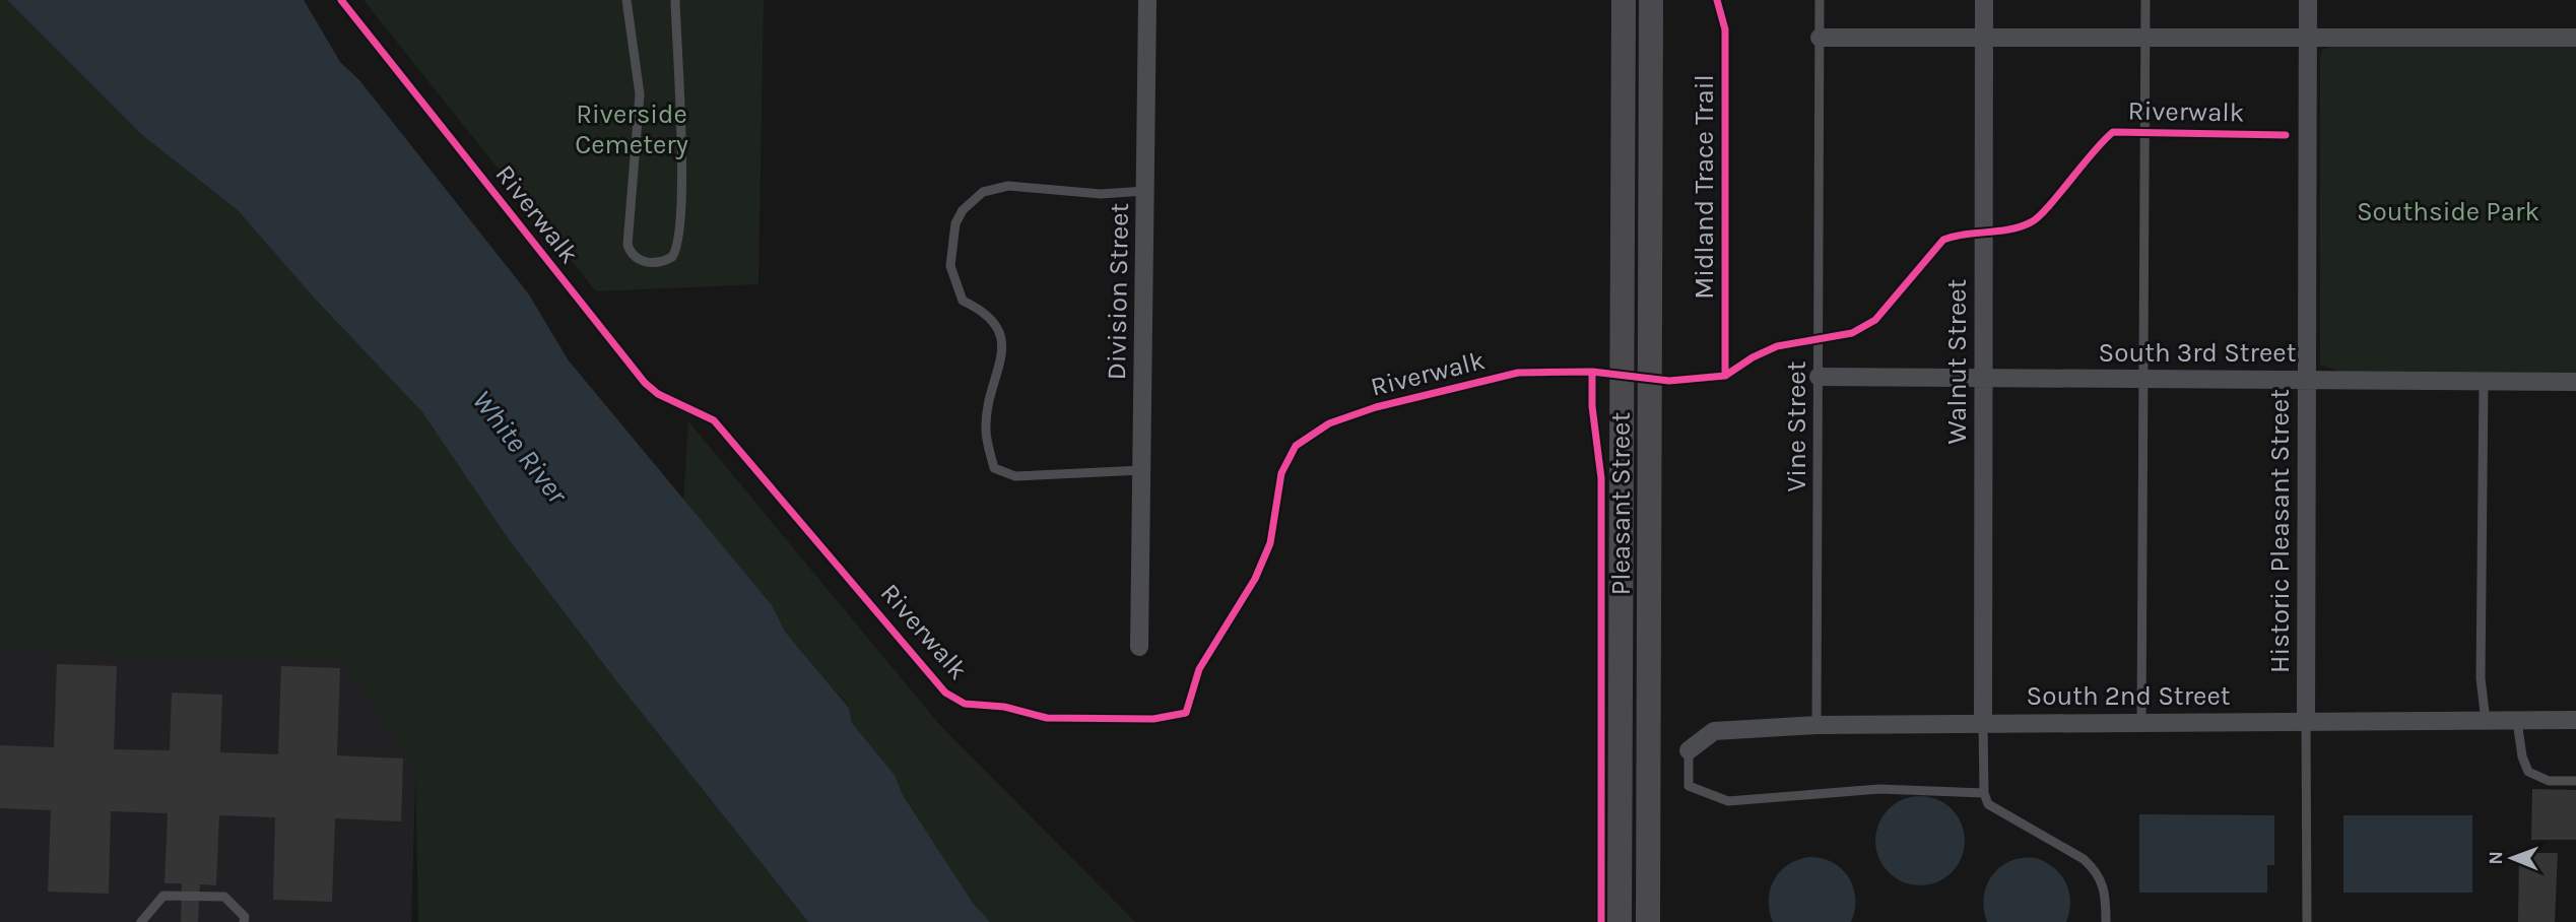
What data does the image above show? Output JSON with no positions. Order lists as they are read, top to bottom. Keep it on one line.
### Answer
{"streets":{"street":["Division Street","South 3rd Street","Walnut Street","Pleasant Street","Historic Pleasant Street","South 2nd Street"],"lane":["Vine Street"],"cycle path":["Riverwalk","Midland Trace Trail"]},"crossings":[["South 3rd Street","Walnut Street"],["South 3rd Street","Vine Street"],["South 3rd Street","Historic Pleasant Street"],["Walnut Street","South 2nd Street"],["Vine Street","South 2nd Street"],["Historic Pleasant Street","South 2nd Street"]],"water":["White River"],"parks":["Riverside Cemetery","Southside Park"],"north":"left"}
